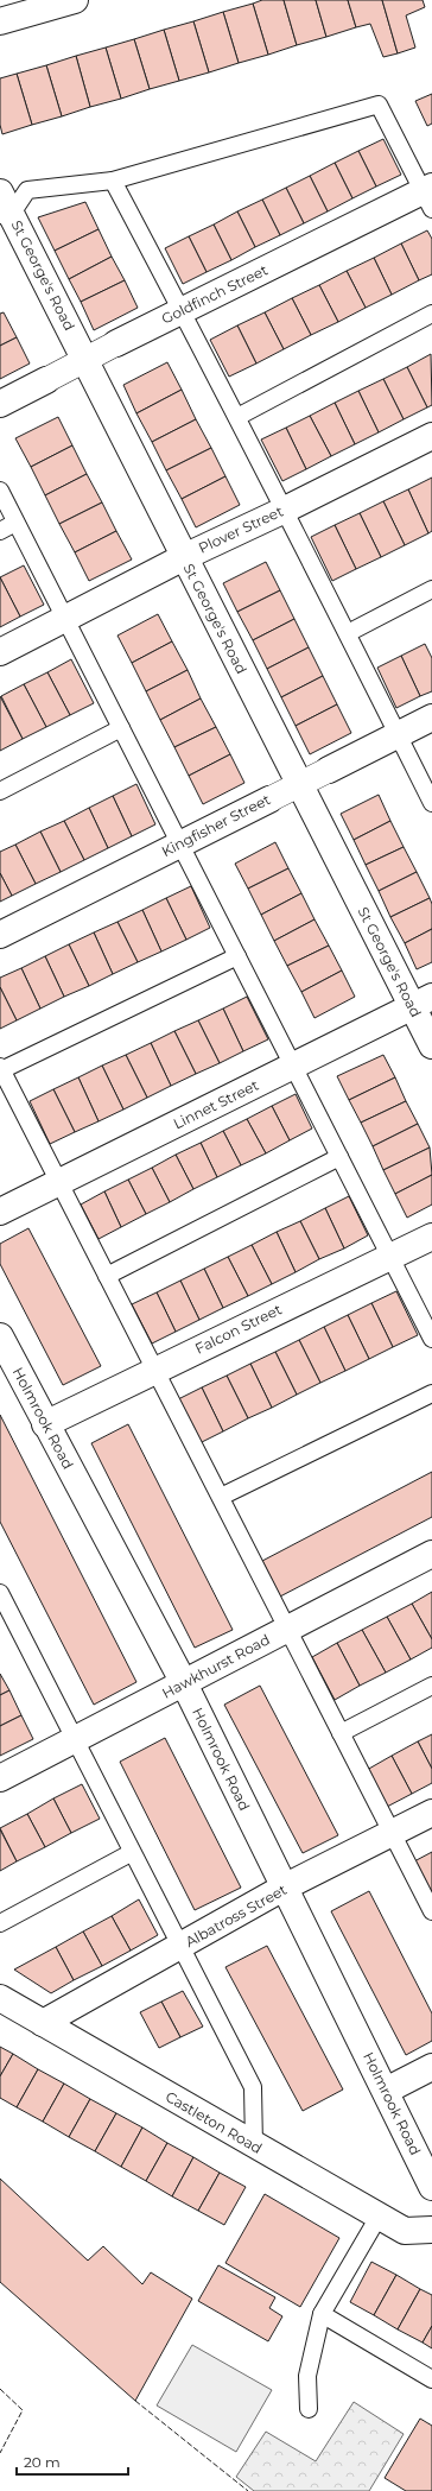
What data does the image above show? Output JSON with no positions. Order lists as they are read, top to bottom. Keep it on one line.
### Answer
{"streets":{"street":["St George's Road","Goldfinch Street","Plover Street","Kingfisher Street","Linnet Street","Falcon Street","Holmrook Road","Hawkhurst Road","Albatross Street","Castleton Road"]},"crossings":[["St George's Road","Goldfinch Street"],["St George's Road","Plover Street"],["St George's Road","Kingfisher Street"],["St George's Road","Linnet Street"],["Falcon Street","Holmrook Road"],["Holmrook Road","Hawkhurst Road"],["Holmrook Road","Albatross Street"],["Albatross Street","Castleton Road"]],"scale_bar":"20 m"}
